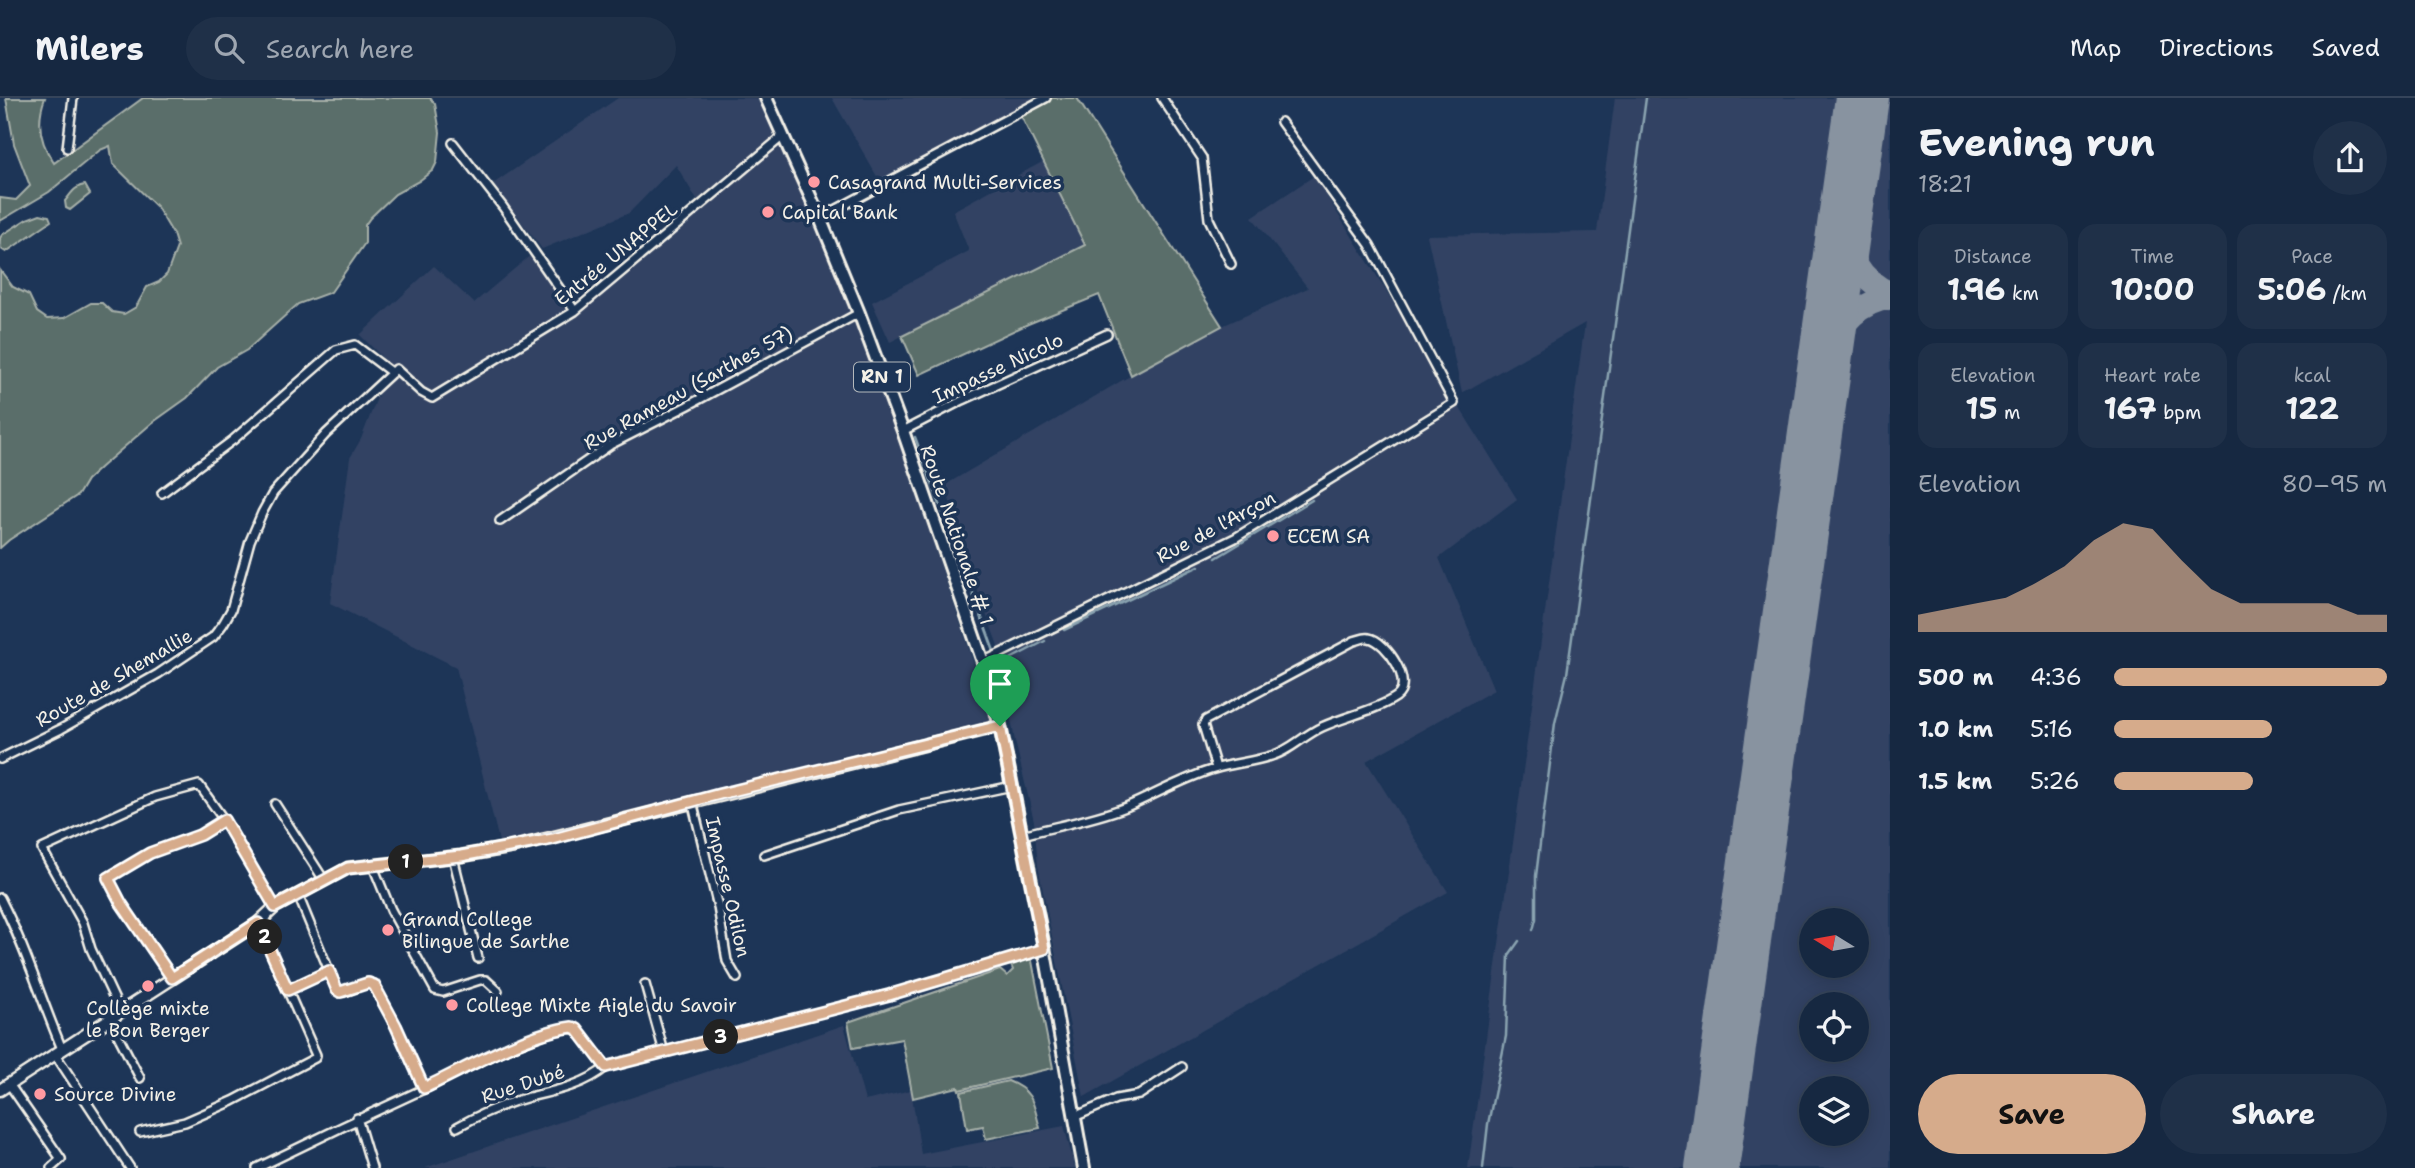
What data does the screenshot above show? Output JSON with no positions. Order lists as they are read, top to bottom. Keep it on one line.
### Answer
{"streets":{"main road":["RN 1","Route Nationale # 1"],"street":["Entrée UNAPPEL","Impasse Nicolo","Rue Rameau (Sarthes 57)","Rue de l'Arçon","Route de Shemallie","Impasse Odilon","Rue Dubé"]},"crossings":[["Entrée UNAPPEL","Route Nationale # 1"],["Entrée UNAPPEL","Route de Shemallie"],["Impasse Nicolo","Route Nationale # 1"],["Rue Rameau (Sarthes 57)","Route Nationale # 1"],["Rue de l'Arçon","Route Nationale # 1"],["Route Nationale # 1","Rue Dubé"]],"places":["Casagrand Multi-Services","Capital Bank","ECEM SA","Grand College Bilingue de Sarthe","Collège mixte le Bon Berger","College Mixte Aigle du Savoir","Source Divine"],"north":"left","page":{"header":"Milers","search":"Search here","nav":["Map","Directions","Saved"],"heading":["Evening run","18:21"],"stats":[["Distance","1.96 km"],["Time","10:00"],["Pace","5:06 /km"],["Elevation","15 m"],["Heart rate","167 bpm"],["kcal","122"]],"chart":["Elevation","80–95 m"],"list":[{"name":"500 m","note":"4:36"},{"name":"1.0 km","note":"5:16"},{"name":"1.5 km","note":"5:26"}],"pins":["1","2","3"],"buttons":["Save","Share"]}}
